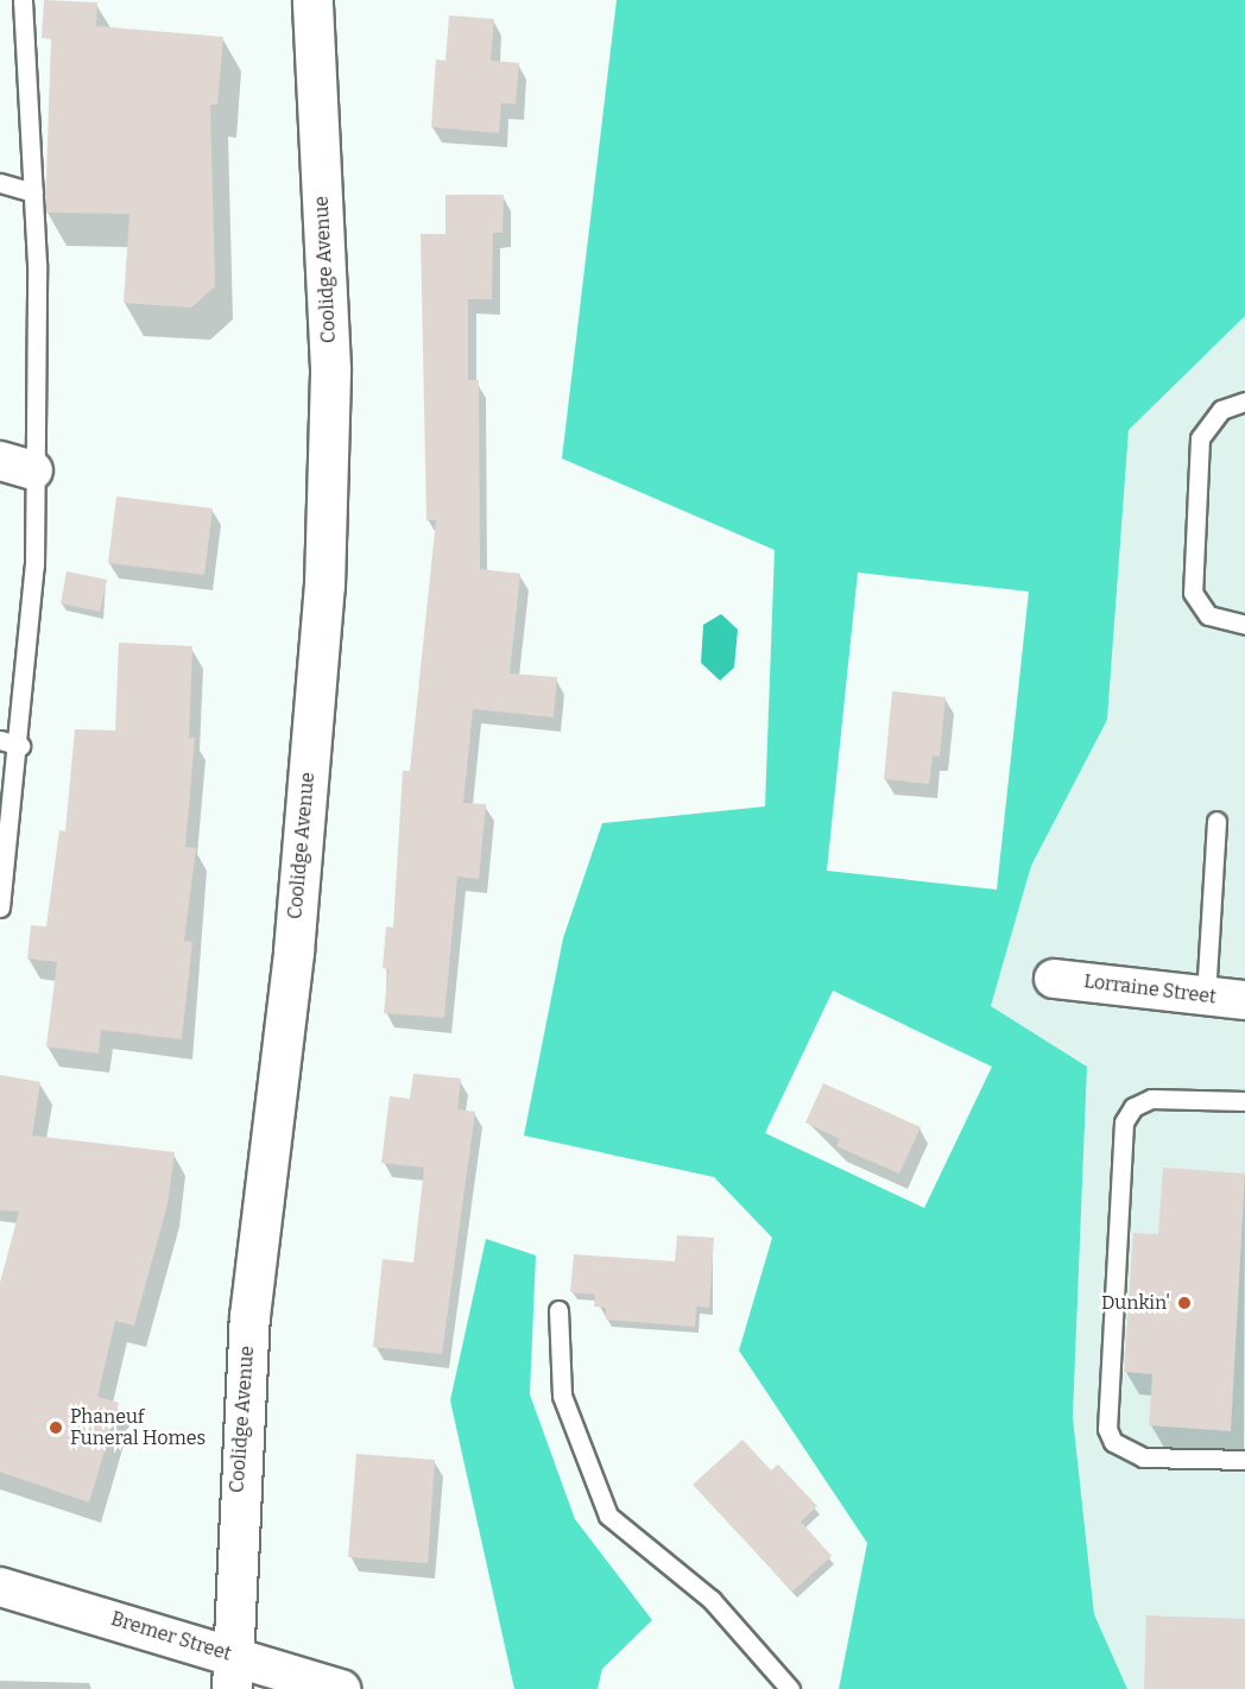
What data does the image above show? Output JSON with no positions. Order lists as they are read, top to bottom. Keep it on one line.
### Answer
{"streets":{"street":["Coolidge Avenue","Lorraine Street","Bremer Street"]},"crossings":[["Coolidge Avenue","Bremer Street"]],"places":["Dunkin'","Phaneuf Funeral Homes"]}
